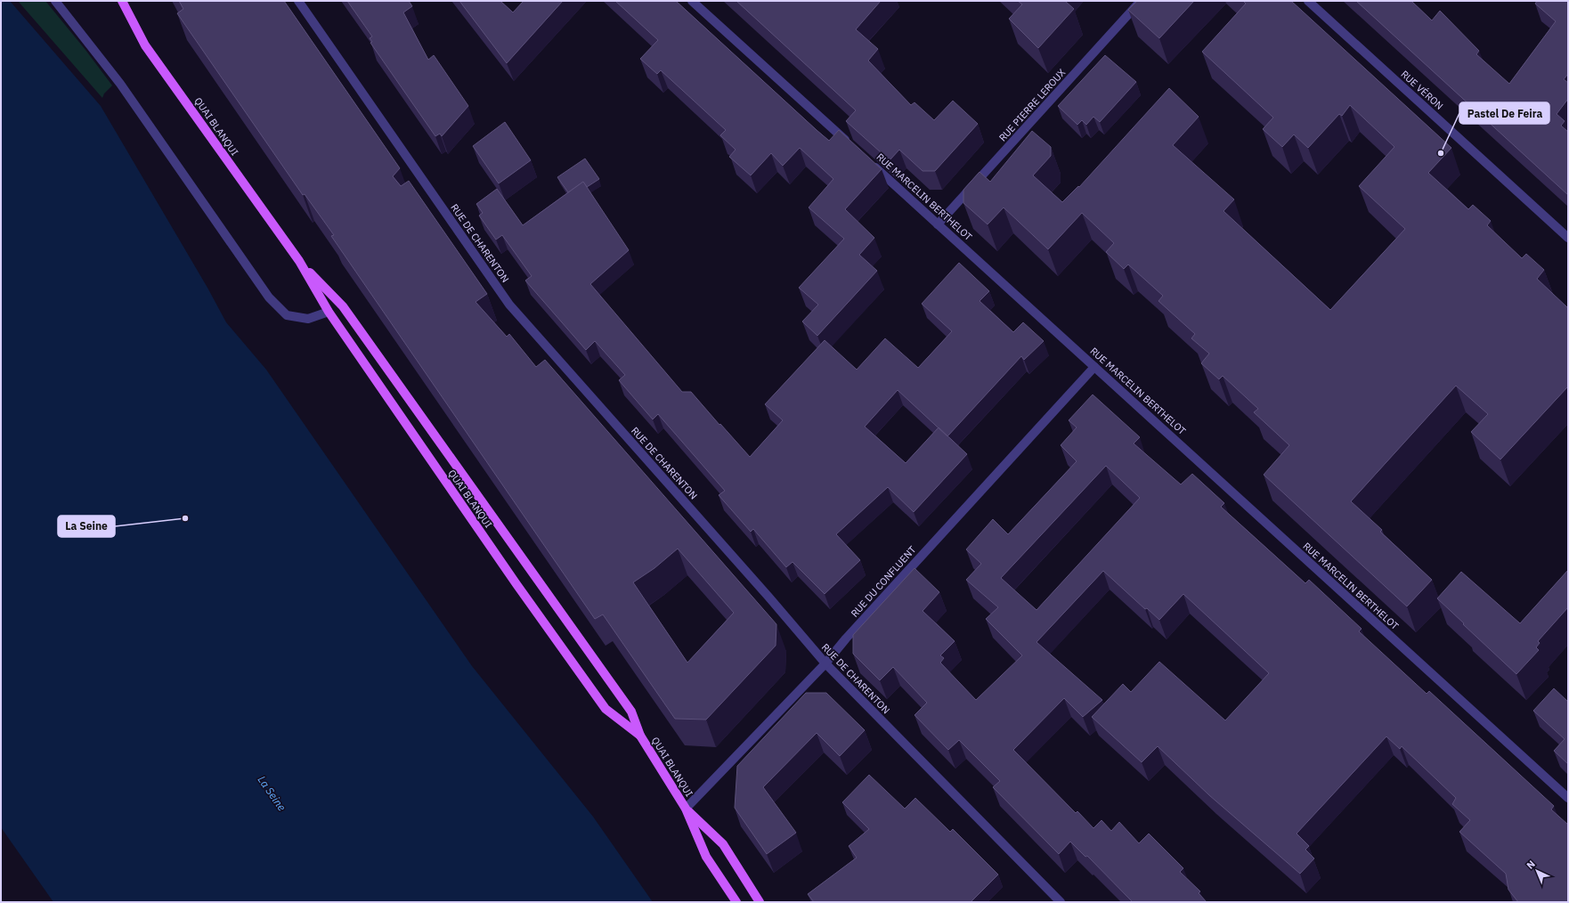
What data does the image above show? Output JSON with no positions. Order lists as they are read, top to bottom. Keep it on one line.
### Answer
{"streets":{"main road":["QUAI BLANQUI"],"street":["RUE VÉRON","RUE PIERRE LEROUX","RUE MARCELIN BERTHELOT","RUE DE CHARENTON","RUE DU CONFLUENT"]},"crossings":[["RUE PIERRE LEROUX","RUE MARCELIN BERTHELOT"],["QUAI BLANQUI","RUE DU CONFLUENT"],["RUE MARCELIN BERTHELOT","RUE DU CONFLUENT"],["RUE DE CHARENTON","RUE DU CONFLUENT"]],"water":["La Seine"],"places":["Pastel De Feira","La Seine"],"north":"top left"}
